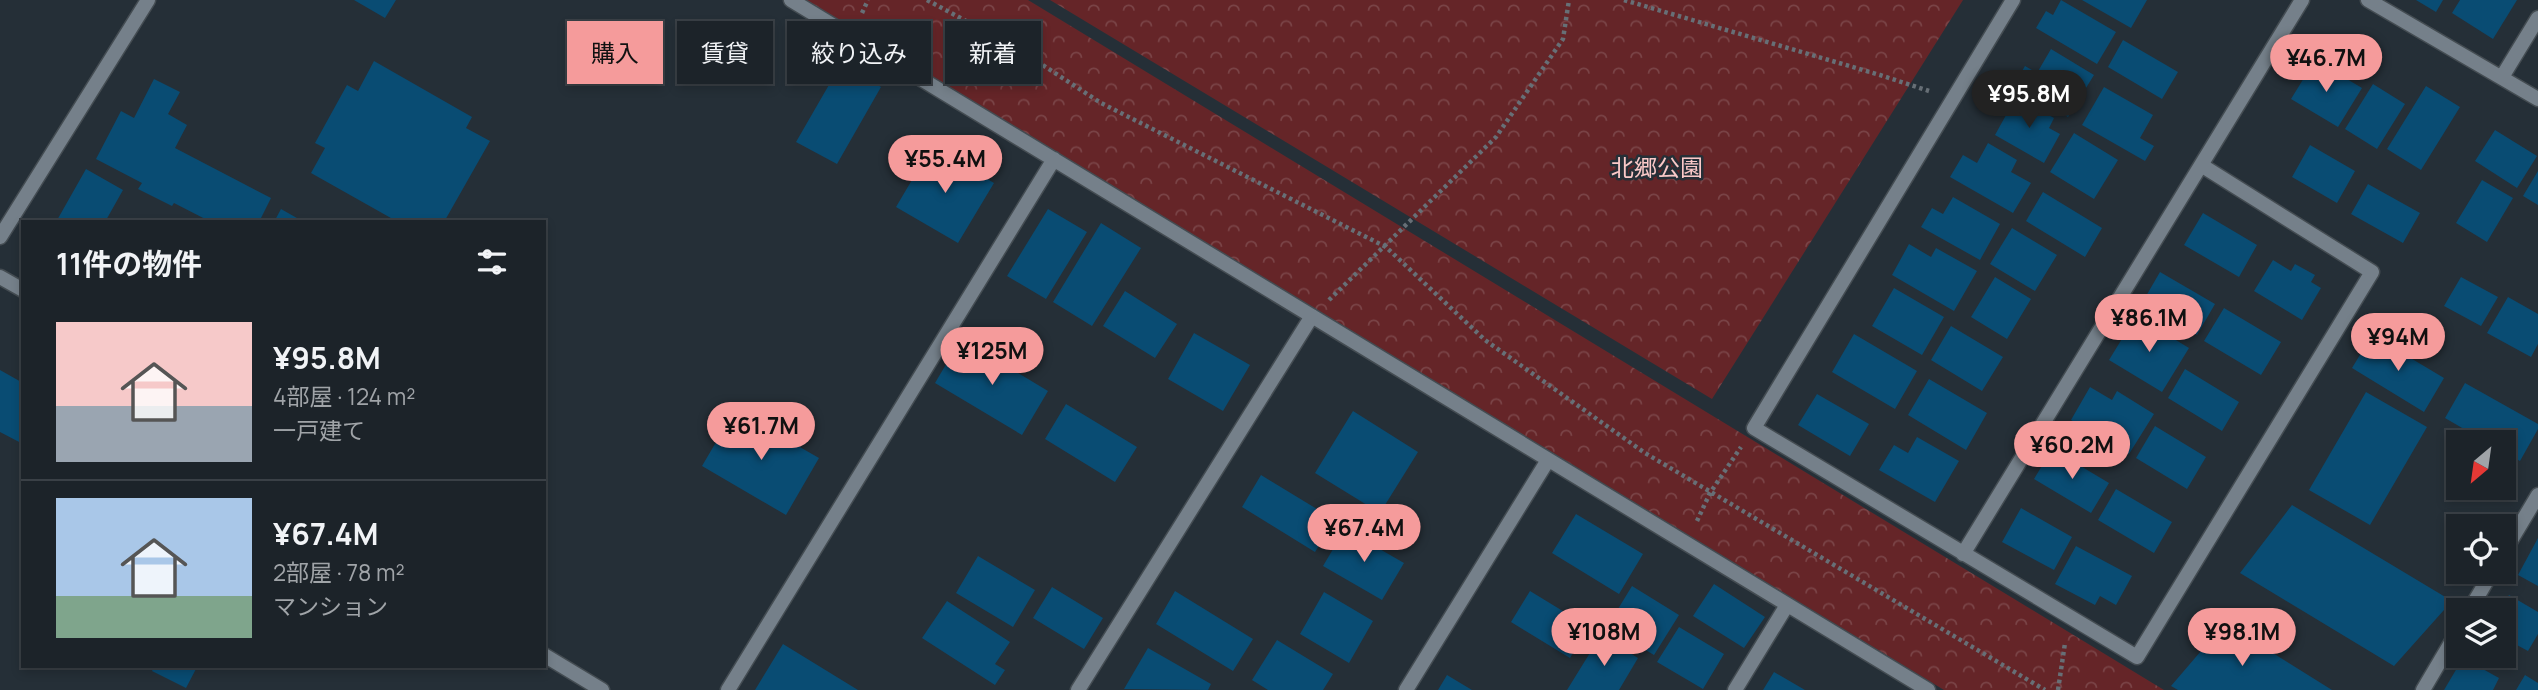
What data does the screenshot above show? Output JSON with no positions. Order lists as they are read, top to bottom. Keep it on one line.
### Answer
{"parks":["北郷公園"],"north":"bottom left","page":{"chip":["購入","賃貸","絞り込み","新着"],"price":["¥46.7M","¥95.8M","¥55.4M","¥86.1M","¥94M","¥125M","¥61.7M","¥60.2M","¥67.4M","¥108M","¥98.1M"],"heading":"11件の物件","list":[{"name":"¥95.8M","note":"4部屋 · 124 m² · 一戸建て"},{"name":"¥67.4M","note":"2部屋 · 78 m² · マンション"}]}}
